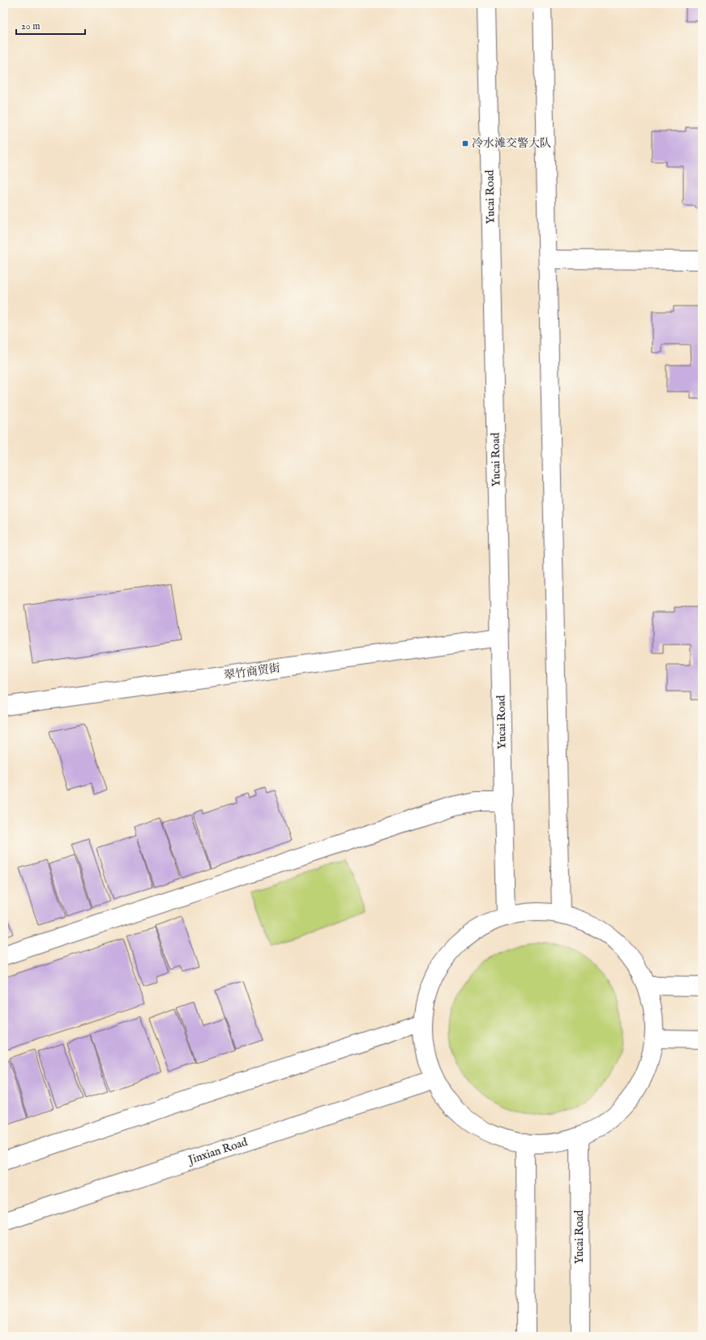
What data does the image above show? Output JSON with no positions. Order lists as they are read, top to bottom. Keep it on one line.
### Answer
{"streets":{"main road":["Yucai Road","翠竹商贸街","Jinxian Road"]},"crossings":[["Yucai Road","翠竹商贸街"]],"places":{"transit":["冷水滩交警大队"]},"scale_bar":"20 m"}
